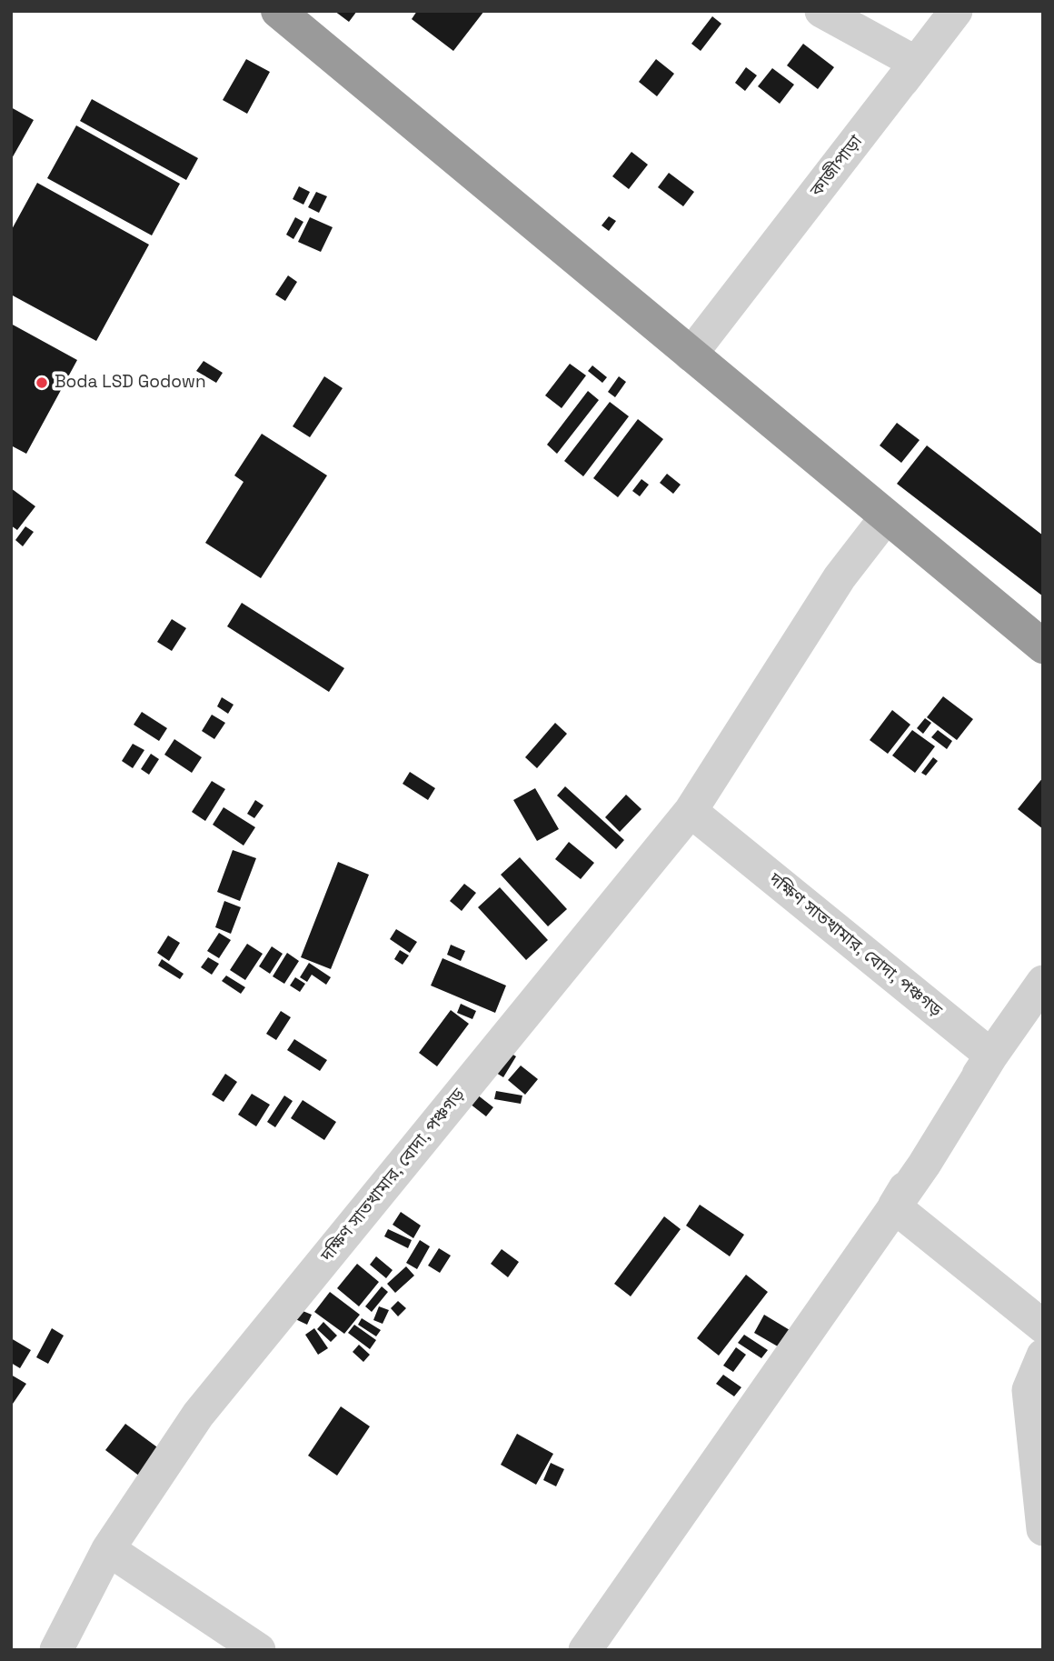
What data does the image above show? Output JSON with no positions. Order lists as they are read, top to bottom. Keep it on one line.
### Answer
{"streets":{"street":["কাজীপাড়া","দক্ষিণ সাতখামার, বোদা, পঞ্চগড়"]},"places":["Boda LSD Godown"]}
